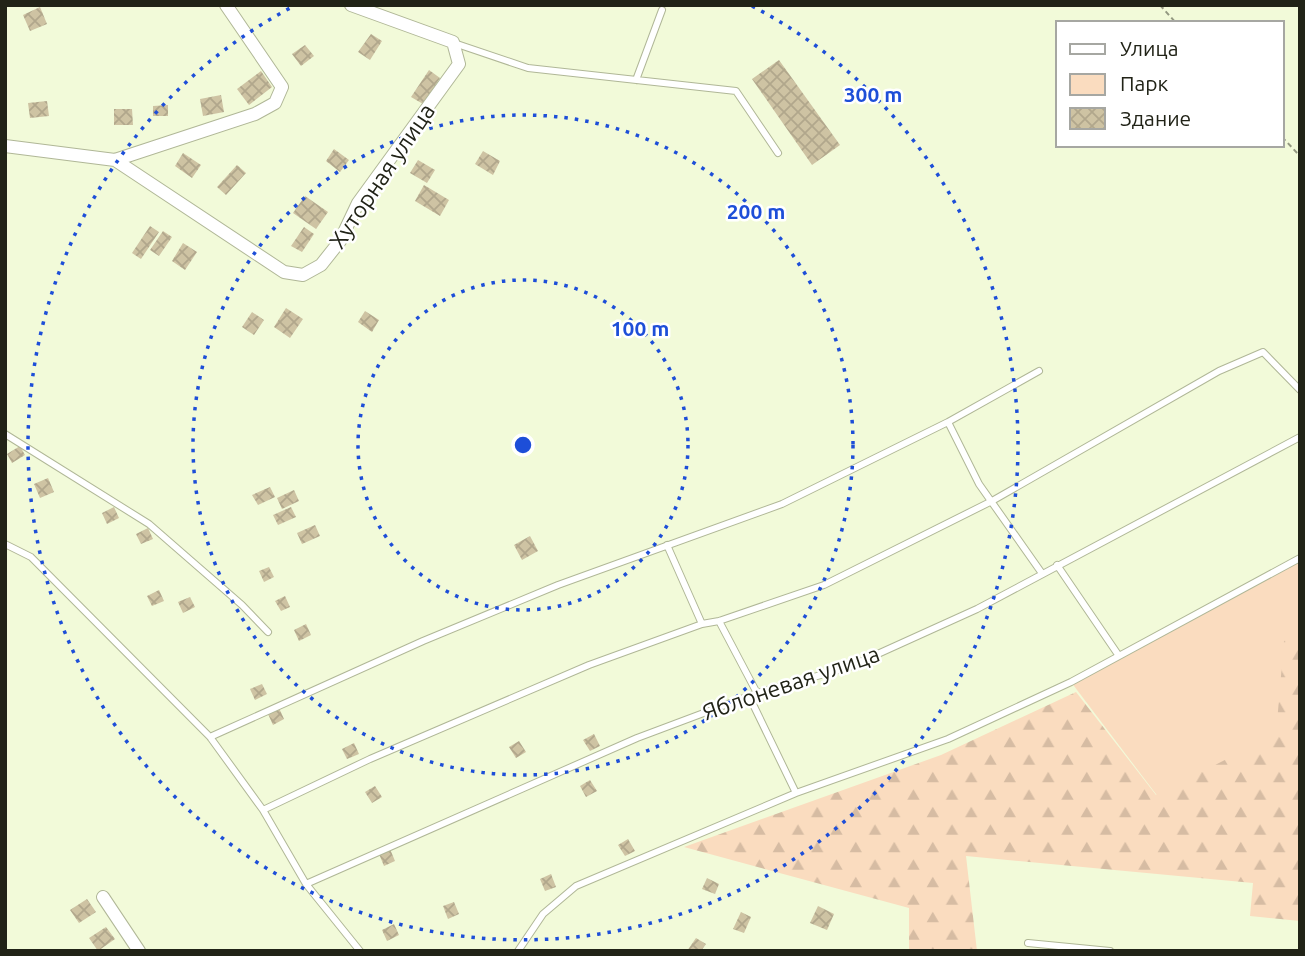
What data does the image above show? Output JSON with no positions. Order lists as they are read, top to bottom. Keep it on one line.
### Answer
{"streets":{"street":["Хуторная улица"],"lane":["Яблоневая улица"]},"legend":["Улица","Парк","Здание"],"rings":["300 m","200 m","100 m"]}
